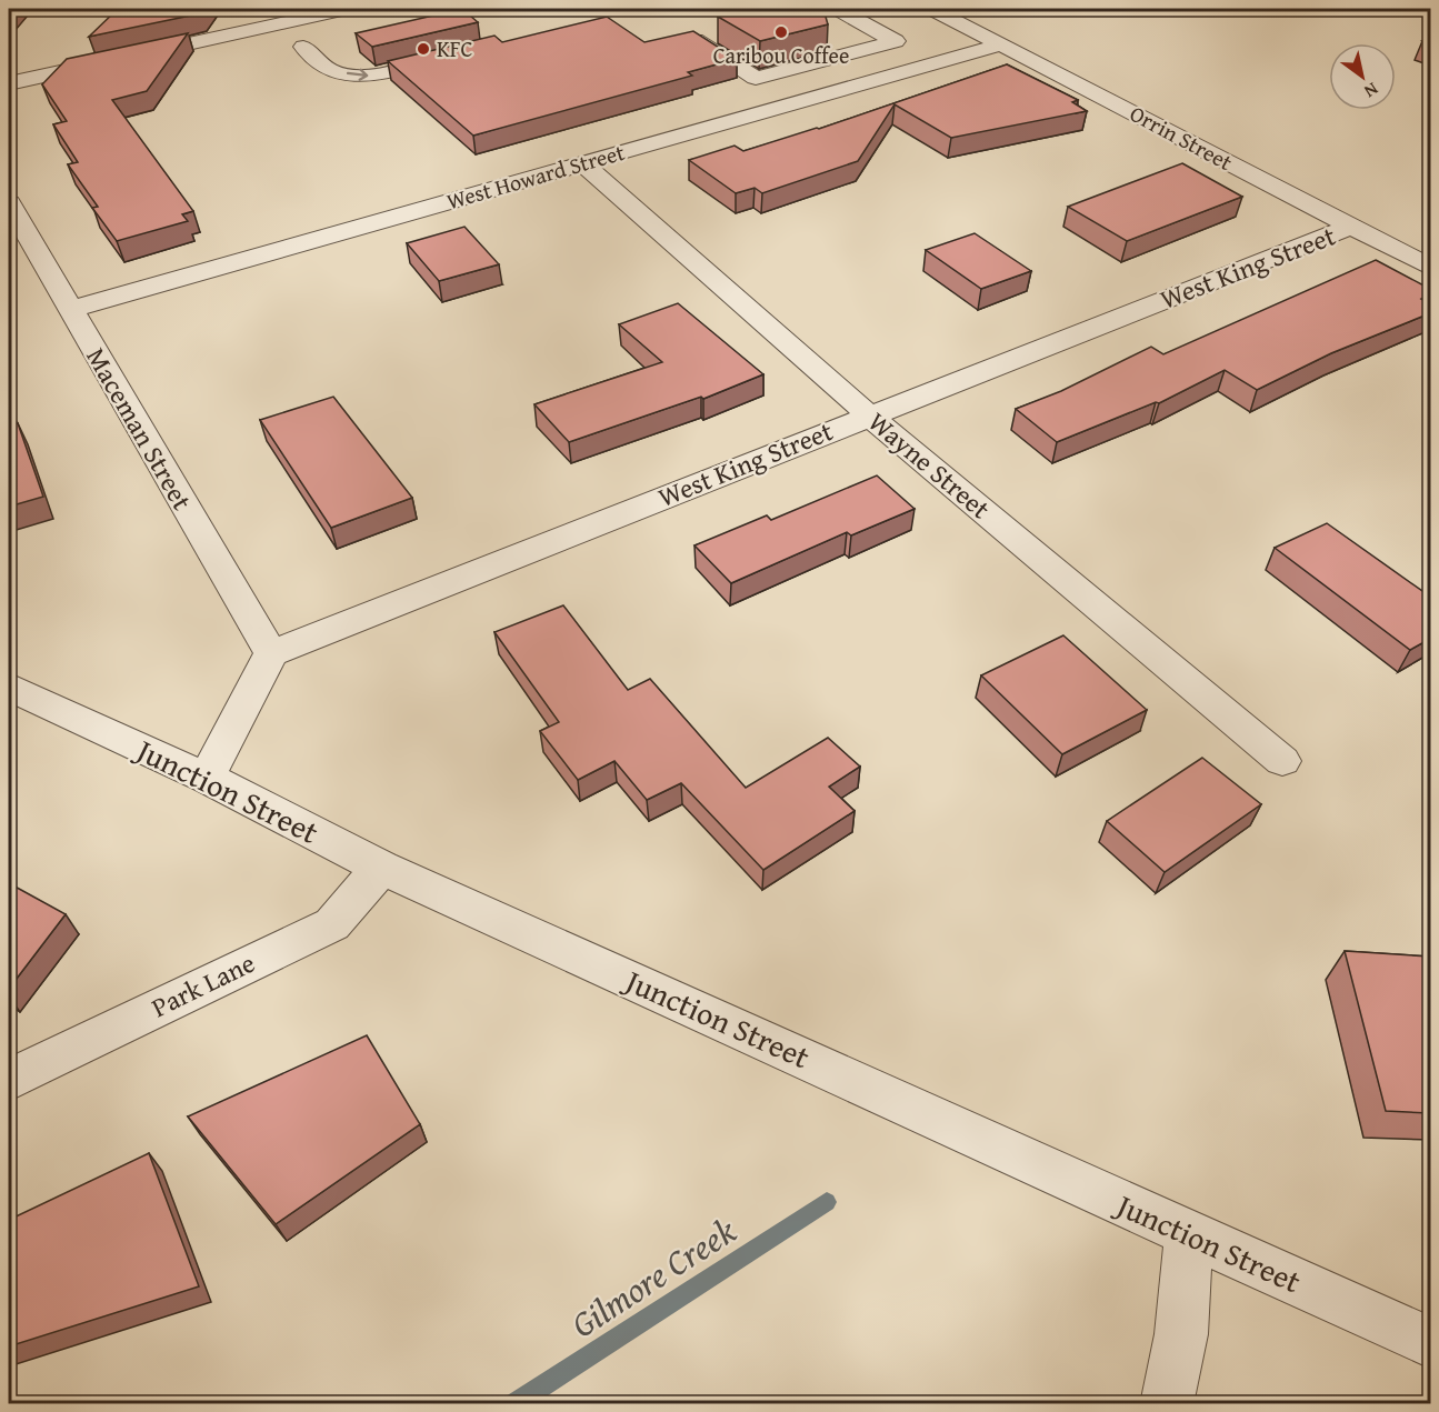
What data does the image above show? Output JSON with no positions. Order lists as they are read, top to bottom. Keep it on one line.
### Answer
{"streets":{"street":["Orrin Street","West Howard Street","West King Street","Maceman Street","Wayne Street","Junction Street","Park Lane"]},"crossings":[["Orrin Street","West Howard Street"],["Orrin Street","West King Street"],["West Howard Street","Maceman Street"],["West Howard Street","Wayne Street"],["West King Street","Maceman Street"],["West King Street","Wayne Street"],["Junction Street","Park Lane"]],"water":["Gilmore Creek"],"places":["Caribou Coffee","KFC"],"north":"bottom right"}
